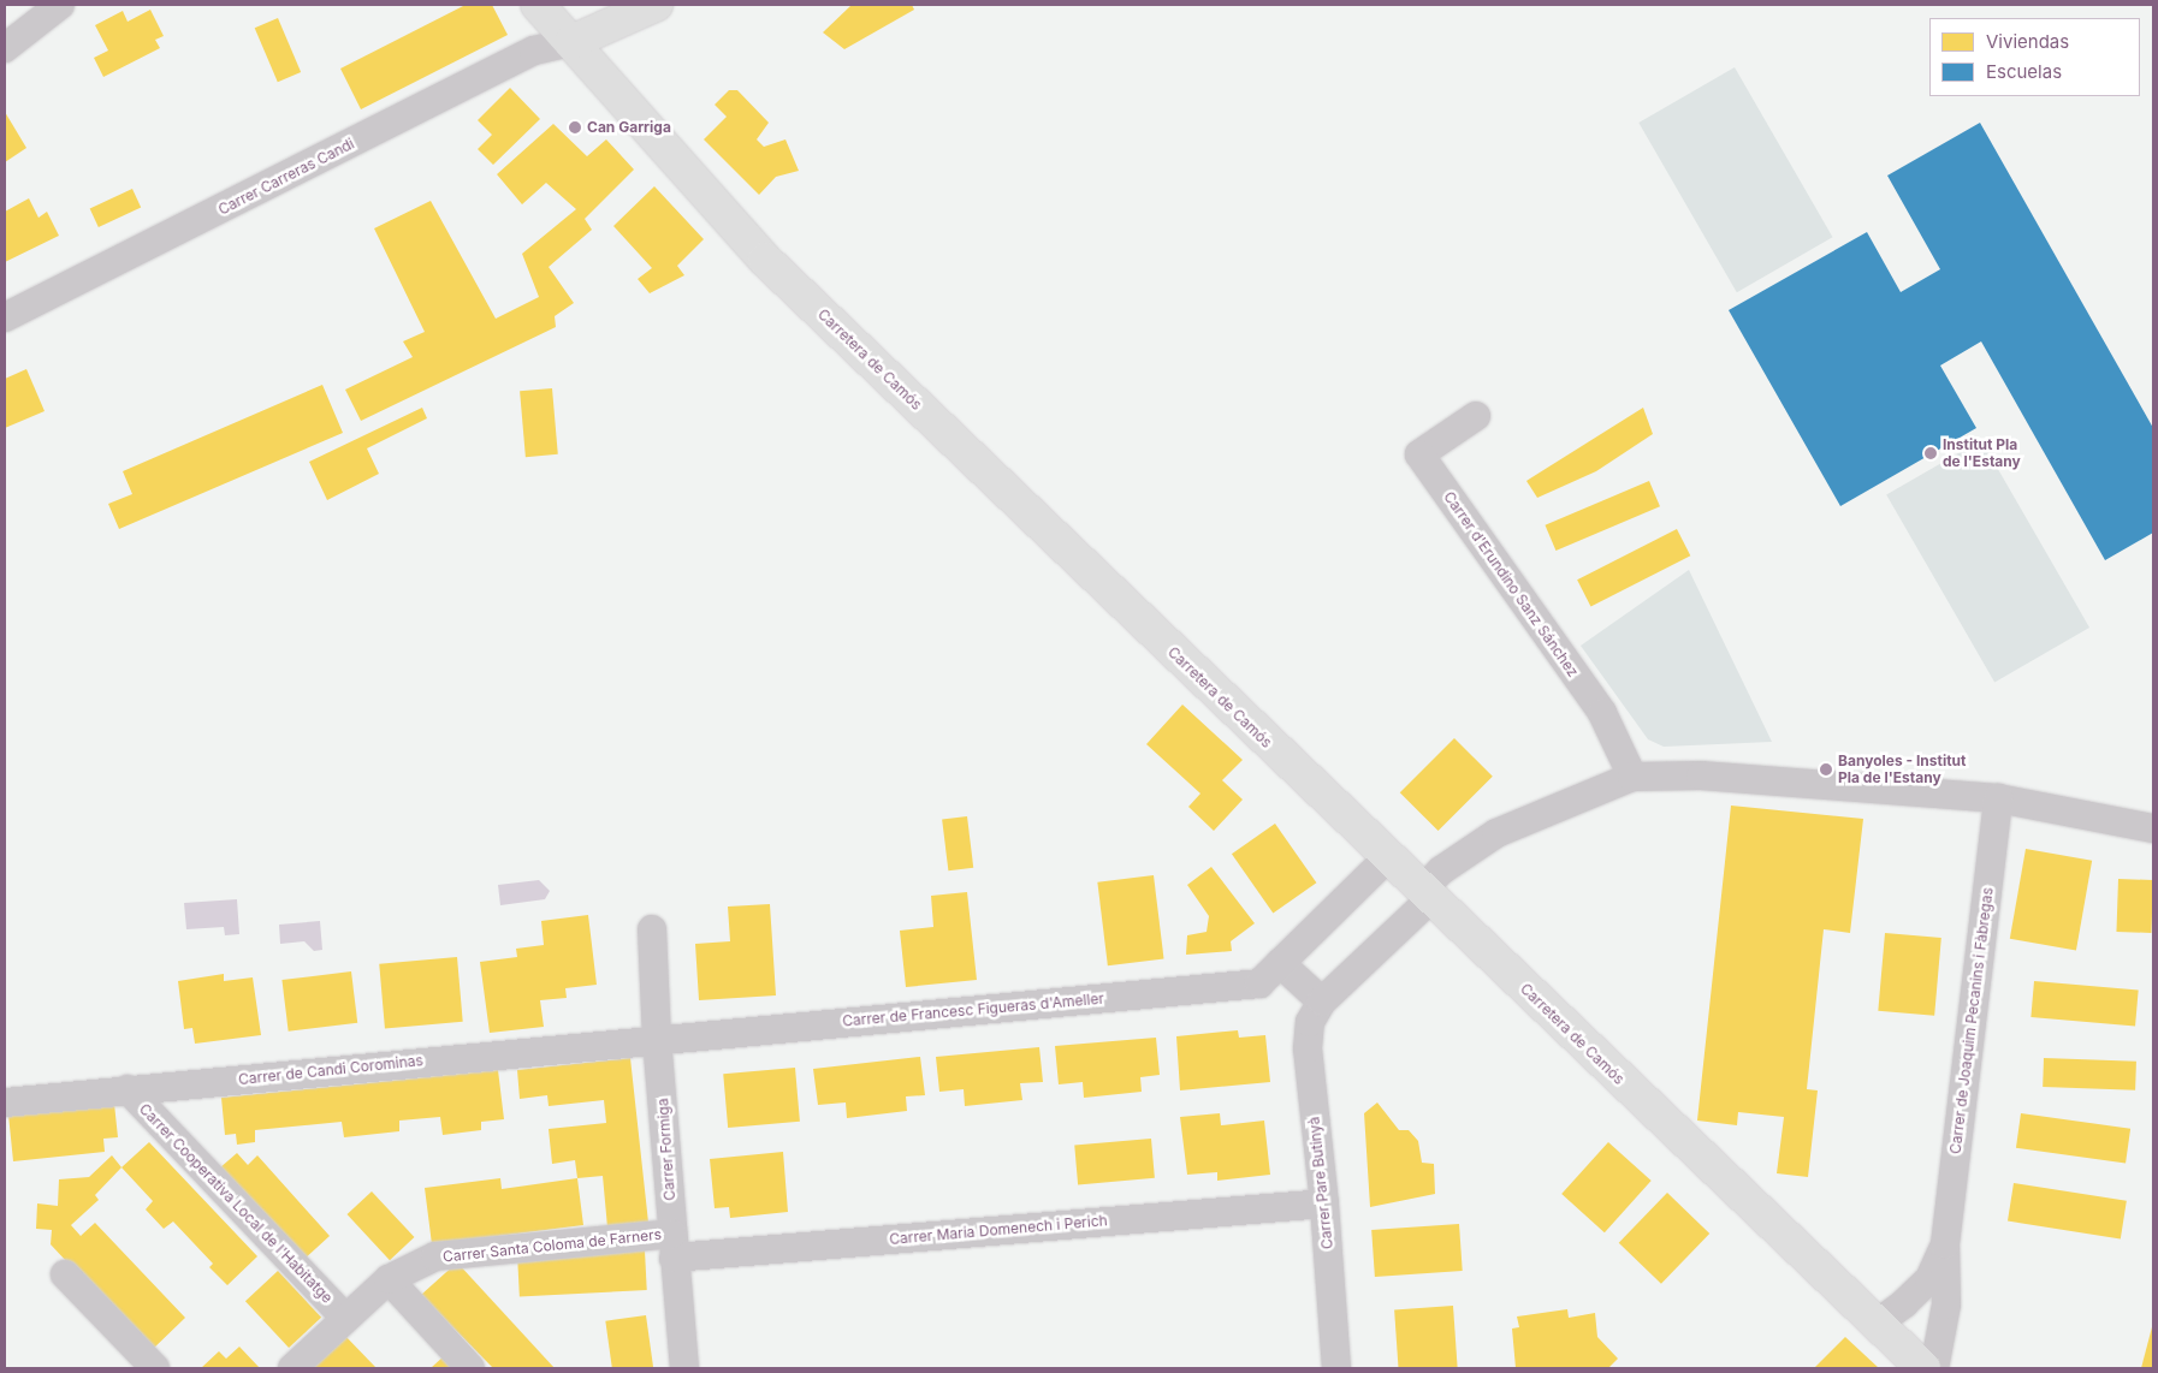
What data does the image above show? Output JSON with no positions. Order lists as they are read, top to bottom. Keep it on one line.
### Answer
{"streets":{"street":["Carrer Carreras Candi","Carretera de Camós","Carrer d'Erundino Sanz Sánchez","Carrer de Francesc Figueras d'Ameller","Carrer de Joaquim Pecanins i Fàbregas","Carrer de Candi Corominas","Carrer Formiga","Carrer Pare Butinyà","Carrer Cooperativa Local de l'Habitatge","Carrer Maria Domenech i Perich","Carrer Santa Coloma de Farners"]},"crossings":[["Carrer Carreras Candi","Carretera de Camós"],["Carretera de Camós","Carrer de Francesc Figueras d'Ameller"],["Carretera de Camós","Carrer de Joaquim Pecanins i Fàbregas"],["Carrer de Francesc Figueras d'Ameller","Carrer de Candi Corominas"],["Carrer de Francesc Figueras d'Ameller","Carrer Formiga"],["Carrer de Candi Corominas","Carrer Formiga"],["Carrer de Candi Corominas","Carrer Cooperativa Local de l'Habitatge"],["Carrer Formiga","Carrer Maria Domenech i Perich"],["Carrer Formiga","Carrer Santa Coloma de Farners"],["Carrer Pare Butinyà","Carrer Maria Domenech i Perich"],["Carrer Cooperativa Local de l'Habitatge","Carrer Santa Coloma de Farners"],["Carrer Maria Domenech i Perich","Carrer Santa Coloma de Farners"]],"places":["Can Garriga","Institut Pla de l'Estany","Banyoles - Institut Pla de l'Estany"],"legend":["Viviendas","Escuelas"]}
